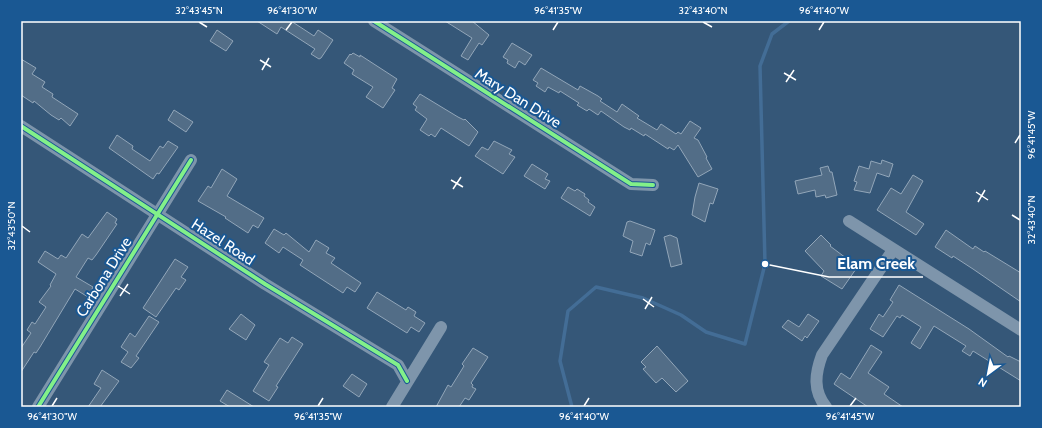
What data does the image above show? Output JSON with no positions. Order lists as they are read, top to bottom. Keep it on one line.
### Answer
{"streets":{"street":["Mary Dan Drive","Hazel Road","Carbona Drive"]},"crossings":[["Hazel Road","Carbona Drive"]],"places":["Elam Creek"],"north":"bottom left","coordinates":["32°43'45\"N","96°41'30\"W","96°41'35\"W","32°43'40\"N","96°41'40\"W","96°41'45\"W","32°43'50\"N"]}
